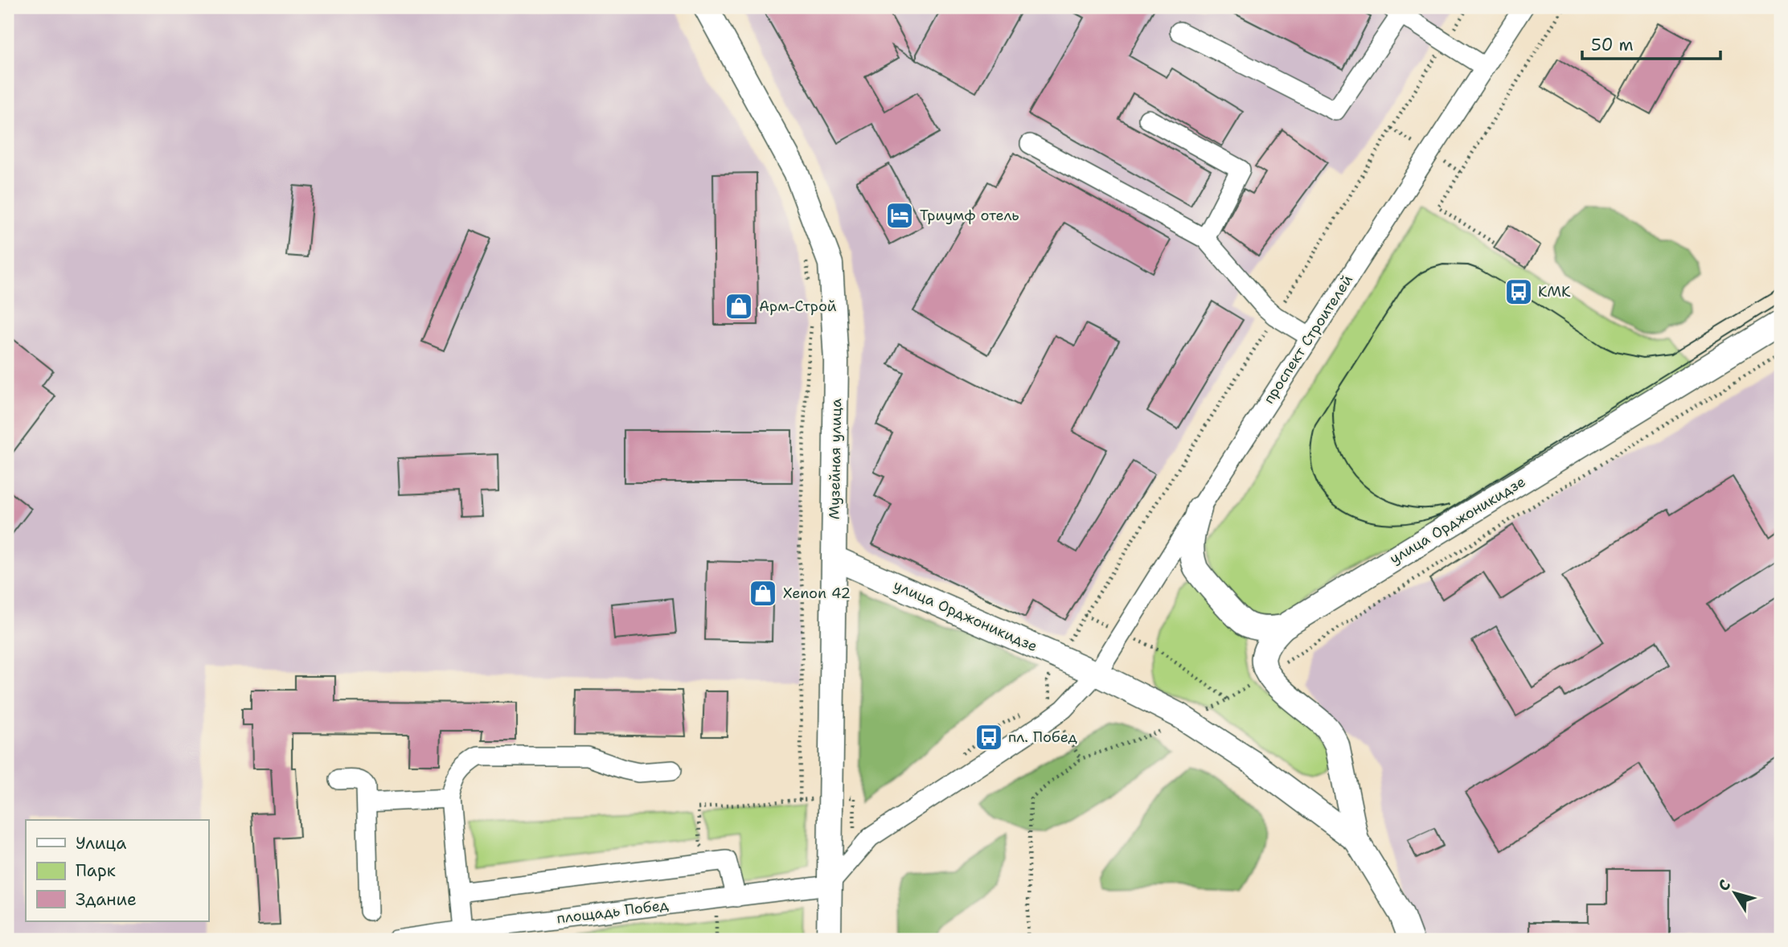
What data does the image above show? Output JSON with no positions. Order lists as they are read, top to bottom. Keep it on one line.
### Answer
{"streets":{"main road":["Музейная улица","улица Орджоникидзе"],"street":["проспект Строителей","площадь Побед"]},"crossings":[["проспект Строителей","Музейная улица"],["проспект Строителей","улица Орджоникидзе"],["проспект Строителей","площадь Побед"],["Музейная улица","улица Орджоникидзе"],["Музейная улица","площадь Побед"]],"places":{"hotel":["Триумф отель"],"bus stop":["КМК","пл. Побед"],"shop":["Арм-Строй","Xenon 42"]},"legend":["Улица","Парк","Здание"],"scale_bar":"50 m","north":"top left"}
